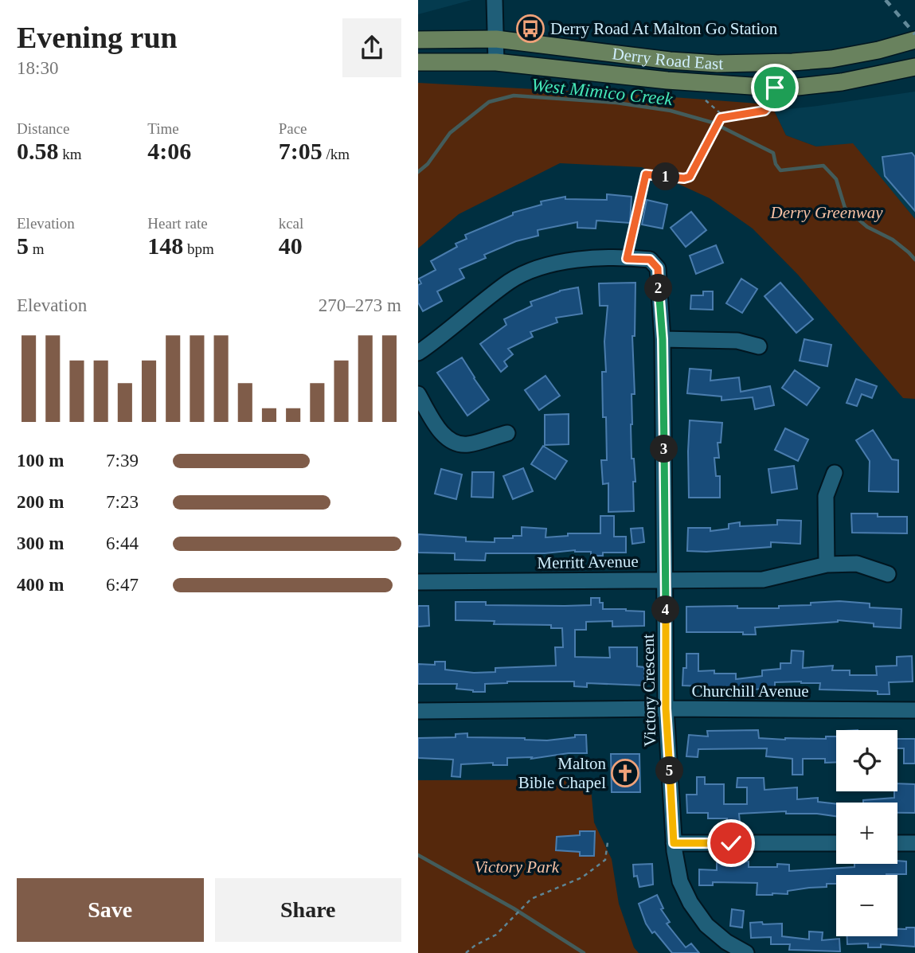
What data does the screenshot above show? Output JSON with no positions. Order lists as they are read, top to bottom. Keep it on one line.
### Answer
{"streets":{"main road":["Derry Road East"],"street":["Merritt Avenue","Victory Crescent","Churchill Avenue"]},"crossings":[["Merritt Avenue","Victory Crescent"],["Victory Crescent","Churchill Avenue"]],"water":["West Mimico Creek"],"parks":["Derry Greenway","Victory Park"],"places":{"bus stop":["Derry Road At Malton Go Station"],"church":["Malton Bible Chapel"]},"page":{"heading":["Evening run","18:30"],"stats":[["Distance","0.58 km"],["Time","4:06"],["Pace","7:05 /km"],["Elevation","5 m"],["Heart rate","148 bpm"],["kcal","40"]],"pins":["1","2","3","4","5"],"chart":["Elevation","270–273 m"],"list":[{"name":"100 m","note":"7:39"},{"name":"200 m","note":"7:23"},{"name":"300 m","note":"6:44"},{"name":"400 m","note":"6:47"}],"map_buttons":["+","−"],"buttons":["Save","Share"]}}
